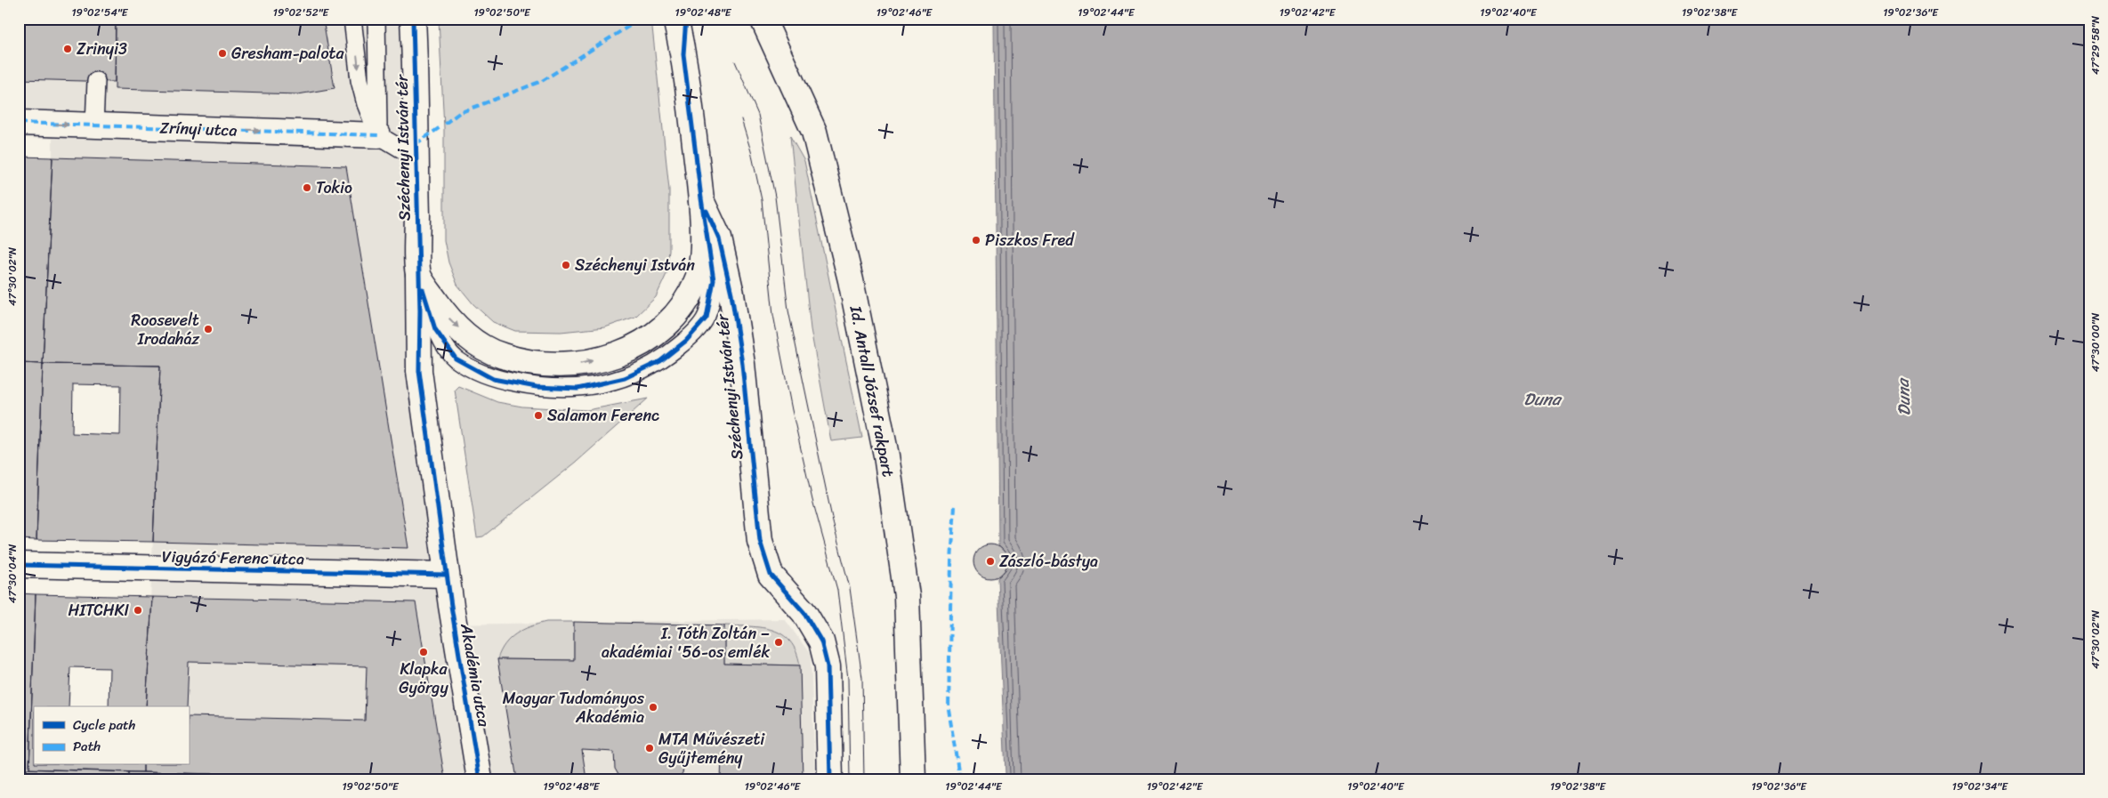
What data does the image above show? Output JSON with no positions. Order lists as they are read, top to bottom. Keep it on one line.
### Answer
{"streets":{"street":["Zrínyi utca","Széchenyi István tér","Id. Antall József rakpart","Vigyázó Ferenc utca","Akadémia utca"]},"crossings":[["Széchenyi István tér","Vigyázó Ferenc utca"],["Széchenyi István tér","Akadémia utca"],["Vigyázó Ferenc utca","Akadémia utca"]],"one_way":["Zrínyi utca"],"water":["Duna"],"places":["Zrinyi3","Gresham-palota","Tokio","Piszkos Fred","Széchenyi István","Roosevelt Irodaház","Salamon Ferenc","Zászló-bástya","HITCHKI","I. Tóth Zoltán – akadémiai '56-os emlék","Klapka György","Magyar Tudományos Akadémia","MTA Művészeti Gyűjtemény"],"legend":["Cycle path","Path"],"coordinates":["19°02'54\"E","19°02'52\"E","19°02'50\"E","19°02'48\"E","19°02'46\"E","19°02'44\"E","19°02'42\"E","19°02'40\"E","19°02'38\"E","19°02'36\"E","47°29'58\"N","47°30'02\"N","47°30'00\"N","47°30'04\"N","19°02'34\"E"]}
